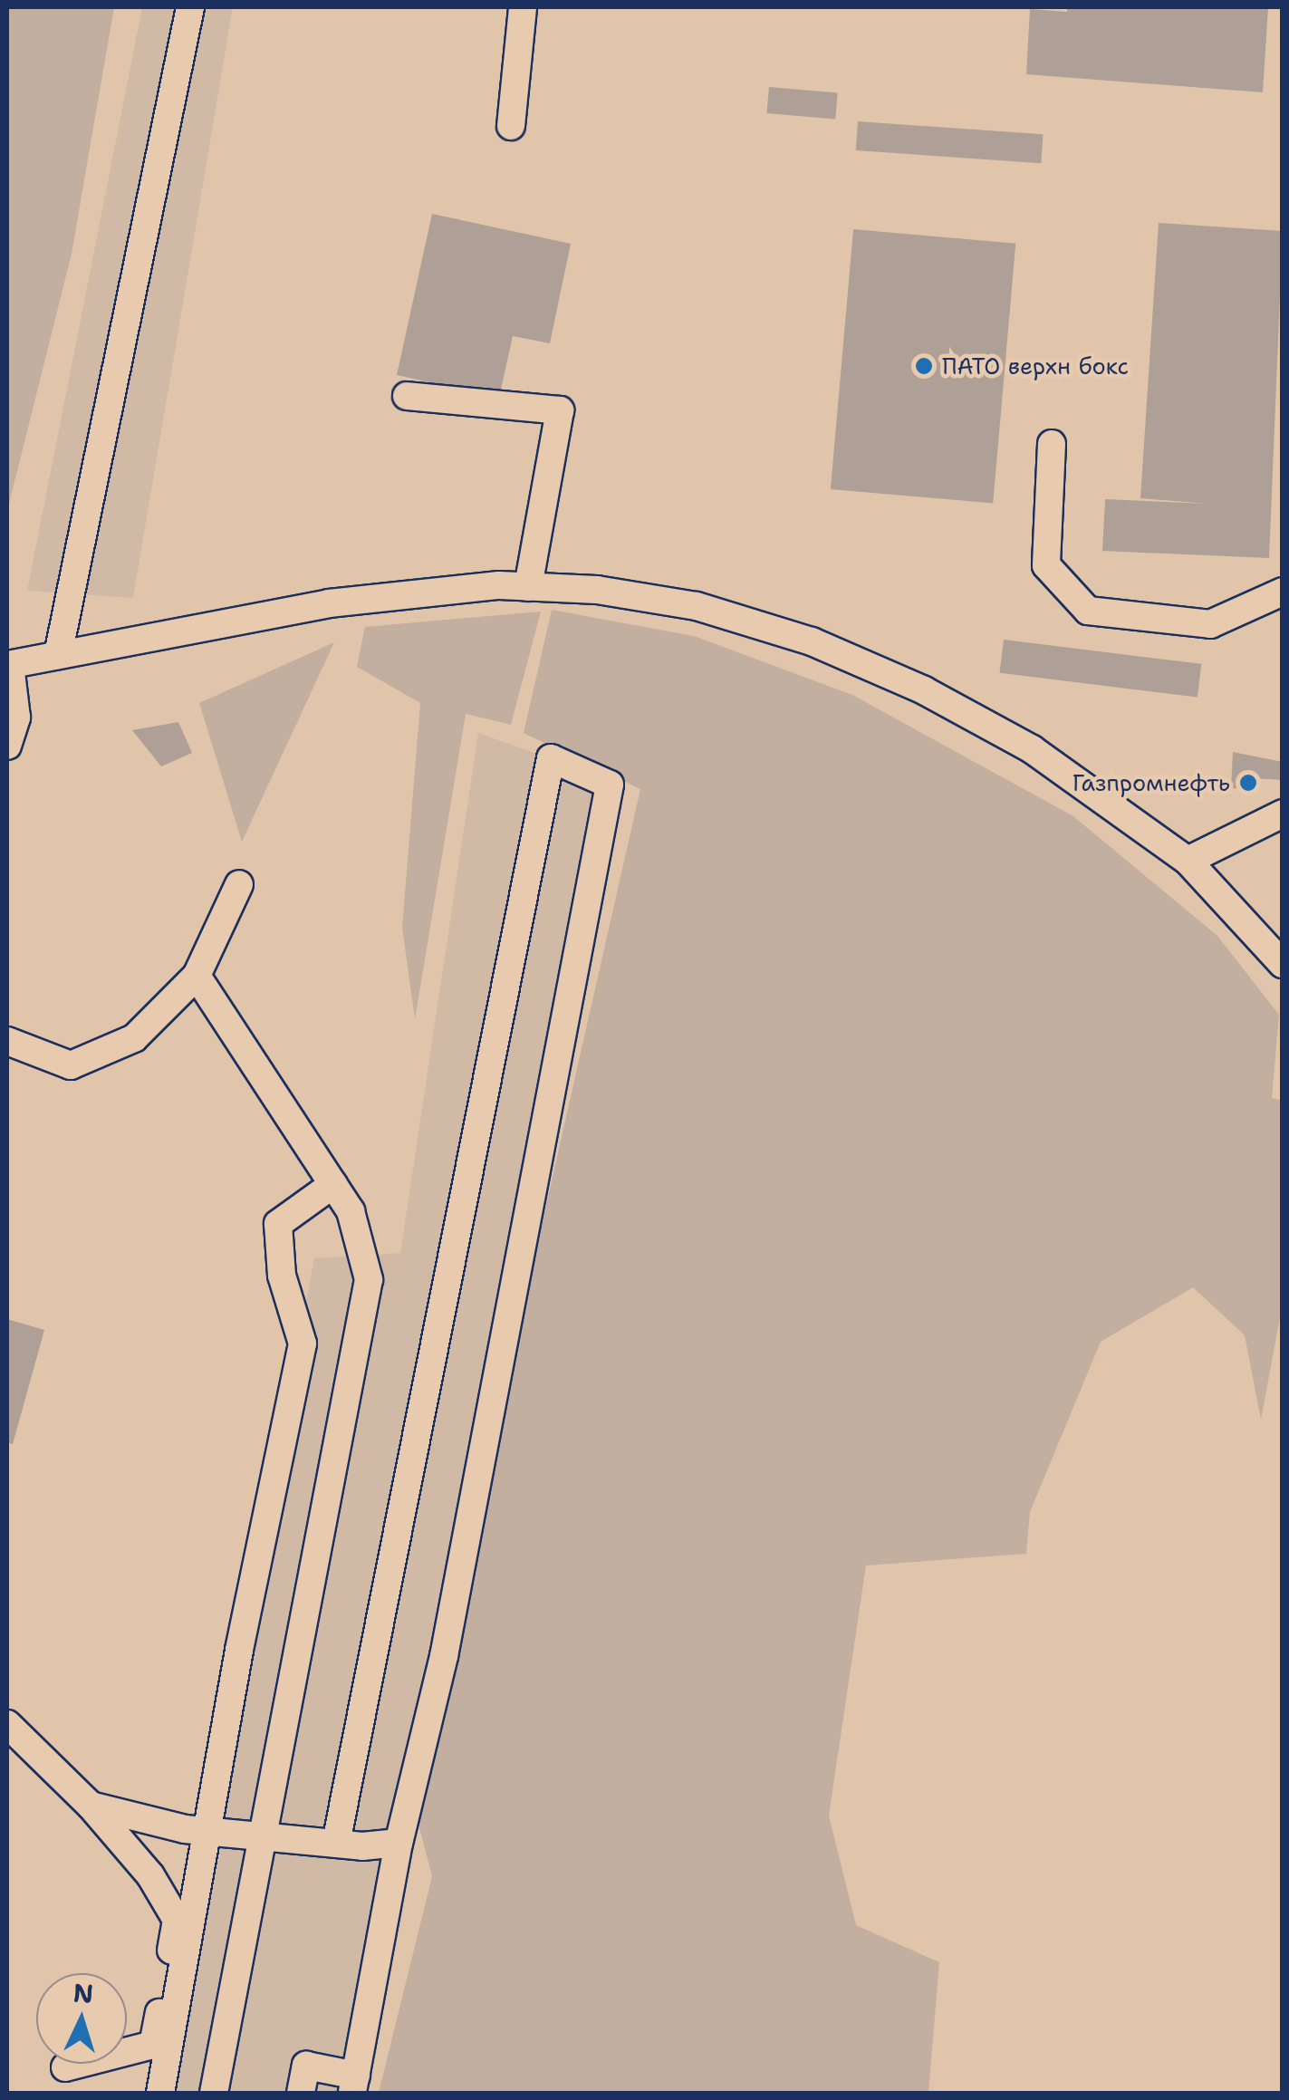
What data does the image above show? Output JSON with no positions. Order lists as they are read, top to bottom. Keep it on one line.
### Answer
{"places":["ПАТО верхн бокс","Газпромнефть"],"north":"top"}
